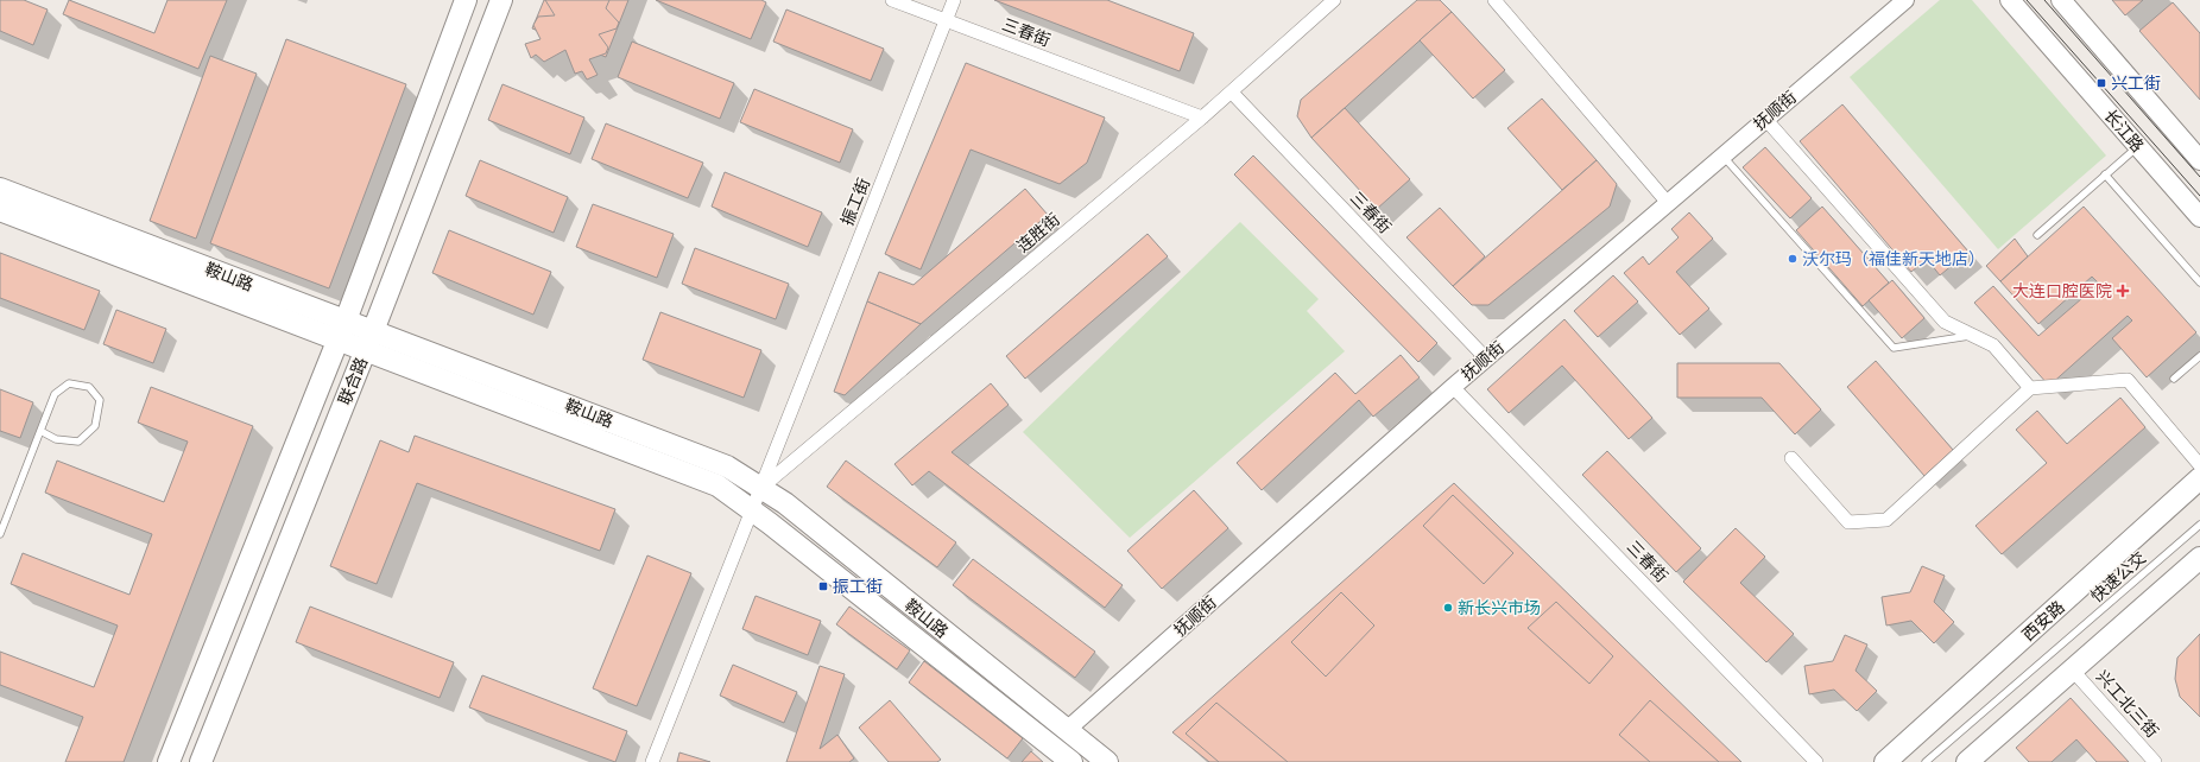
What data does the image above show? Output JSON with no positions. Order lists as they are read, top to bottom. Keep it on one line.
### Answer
{"streets":{"main road":["长江路","鞍山路","联合路","西安路"],"street":["三春街","抚顺街","振工街","连胜街","兴工北三街"],"lane":["快速公交"]},"crossings":[["三春街","抚顺街"],["三春街","振工街"],["三春街","连胜街"],["抚顺街","鞍山路"],["振工街","连胜街"],["振工街","鞍山路"],["连胜街","鞍山路"],["鞍山路","联合路"]],"places":{"transit":["兴工街","振工街"],"other":["沃尔玛（福佳新天地店）","新长兴市场"],"health":["大连口腔医院"]}}
